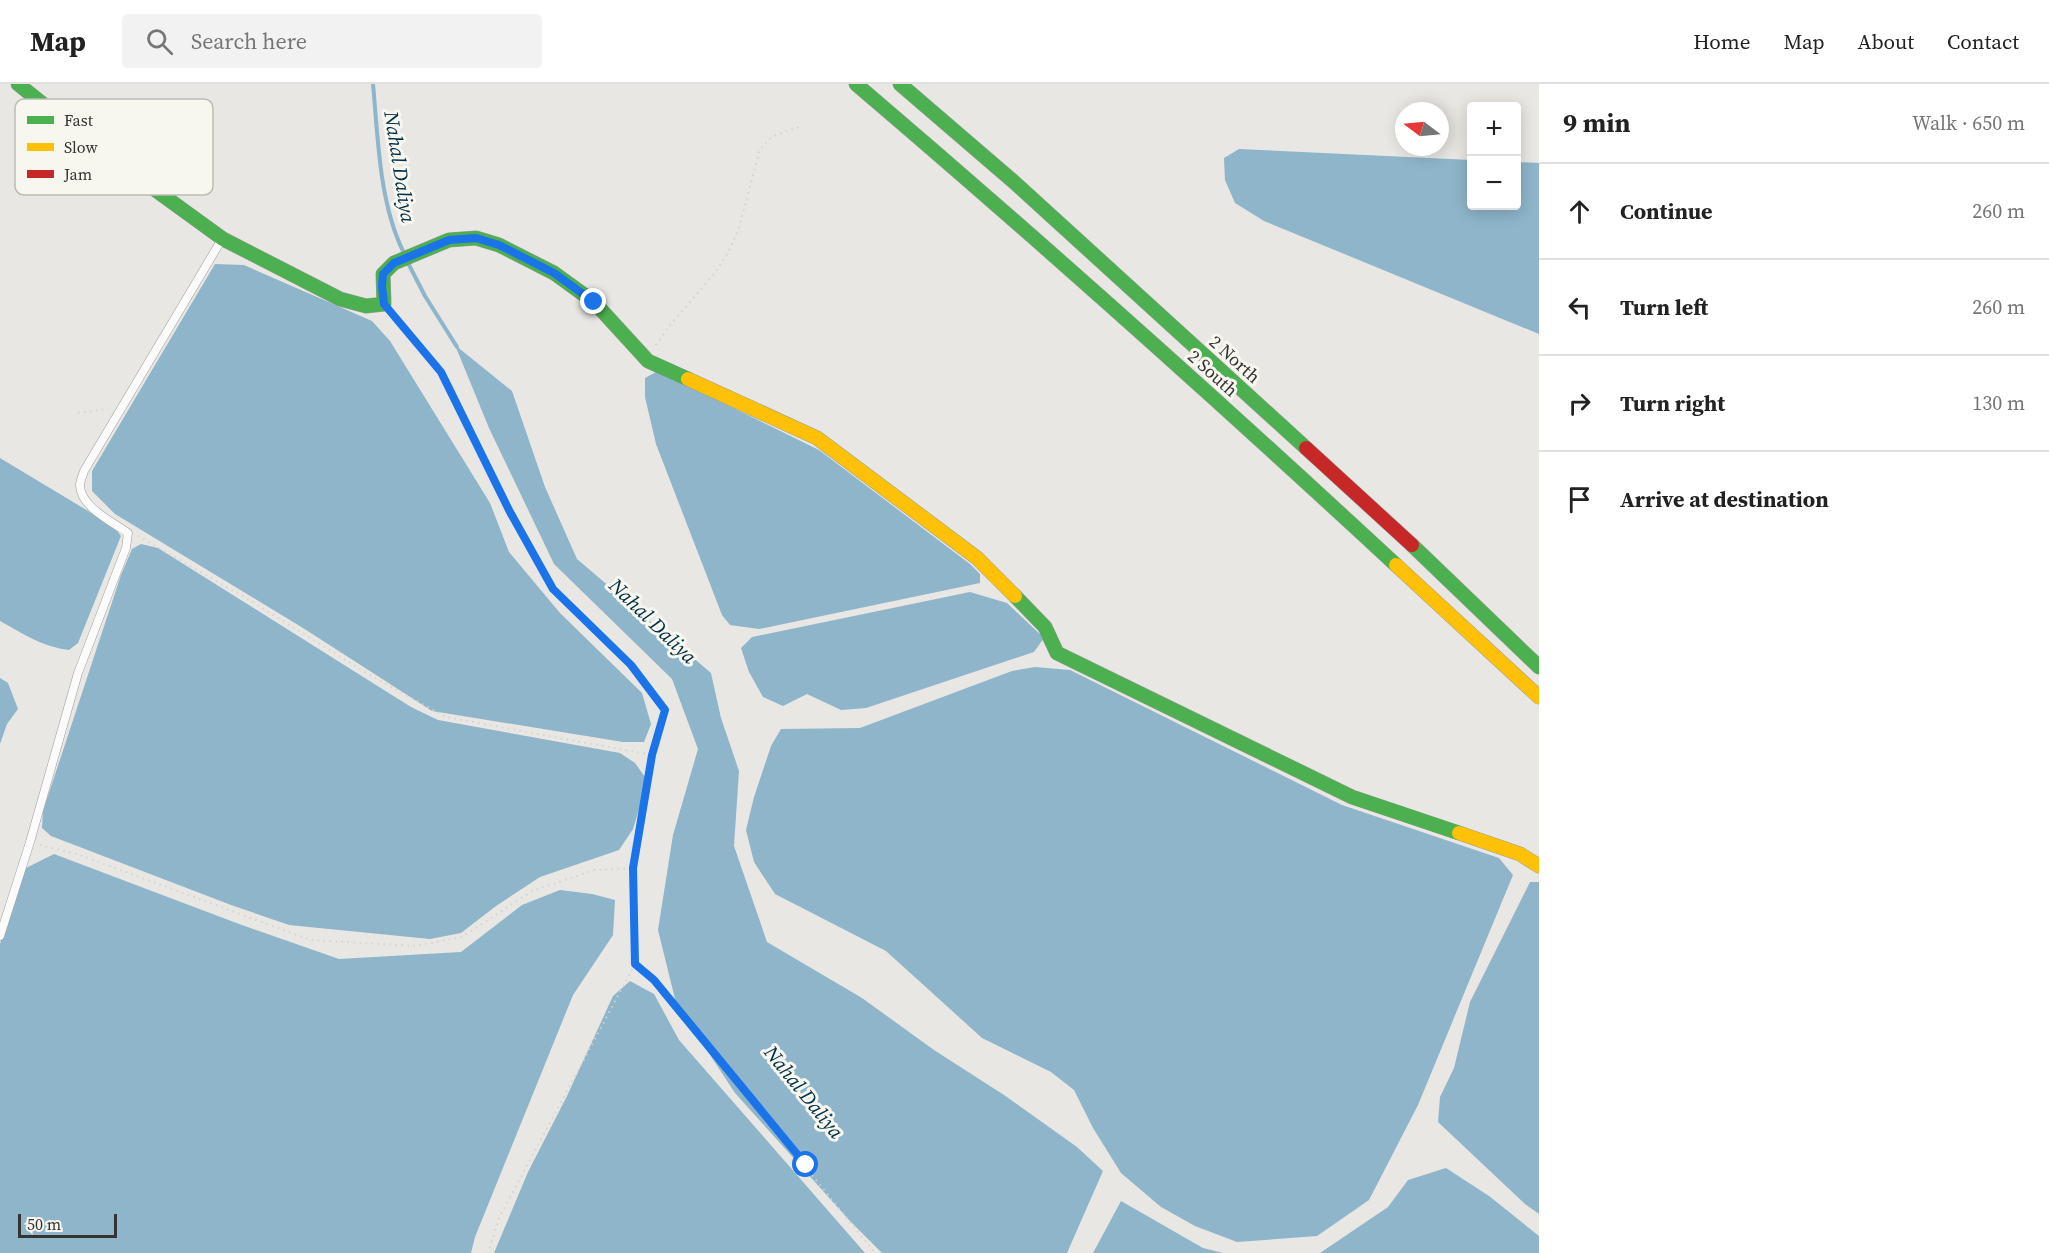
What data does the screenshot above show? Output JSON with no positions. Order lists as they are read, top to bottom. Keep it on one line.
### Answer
{"streets":{"main road":["2 North","2 South"]},"water":["Nahal Daliya"],"legend":["Fast","Slow","Jam"],"scale_bar":"50 m","north":"left","page":{"header":"Map","search":"Search here","nav":["Home","Map","About","Contact"],"heading":["9 min","Walk · 650 m"],"map_buttons":["+","−"],"list":[["Continue","260 m"],["Turn left","260 m"],["Turn right","130 m"],"Arrive at destination"],"scale":"50 m"}}
